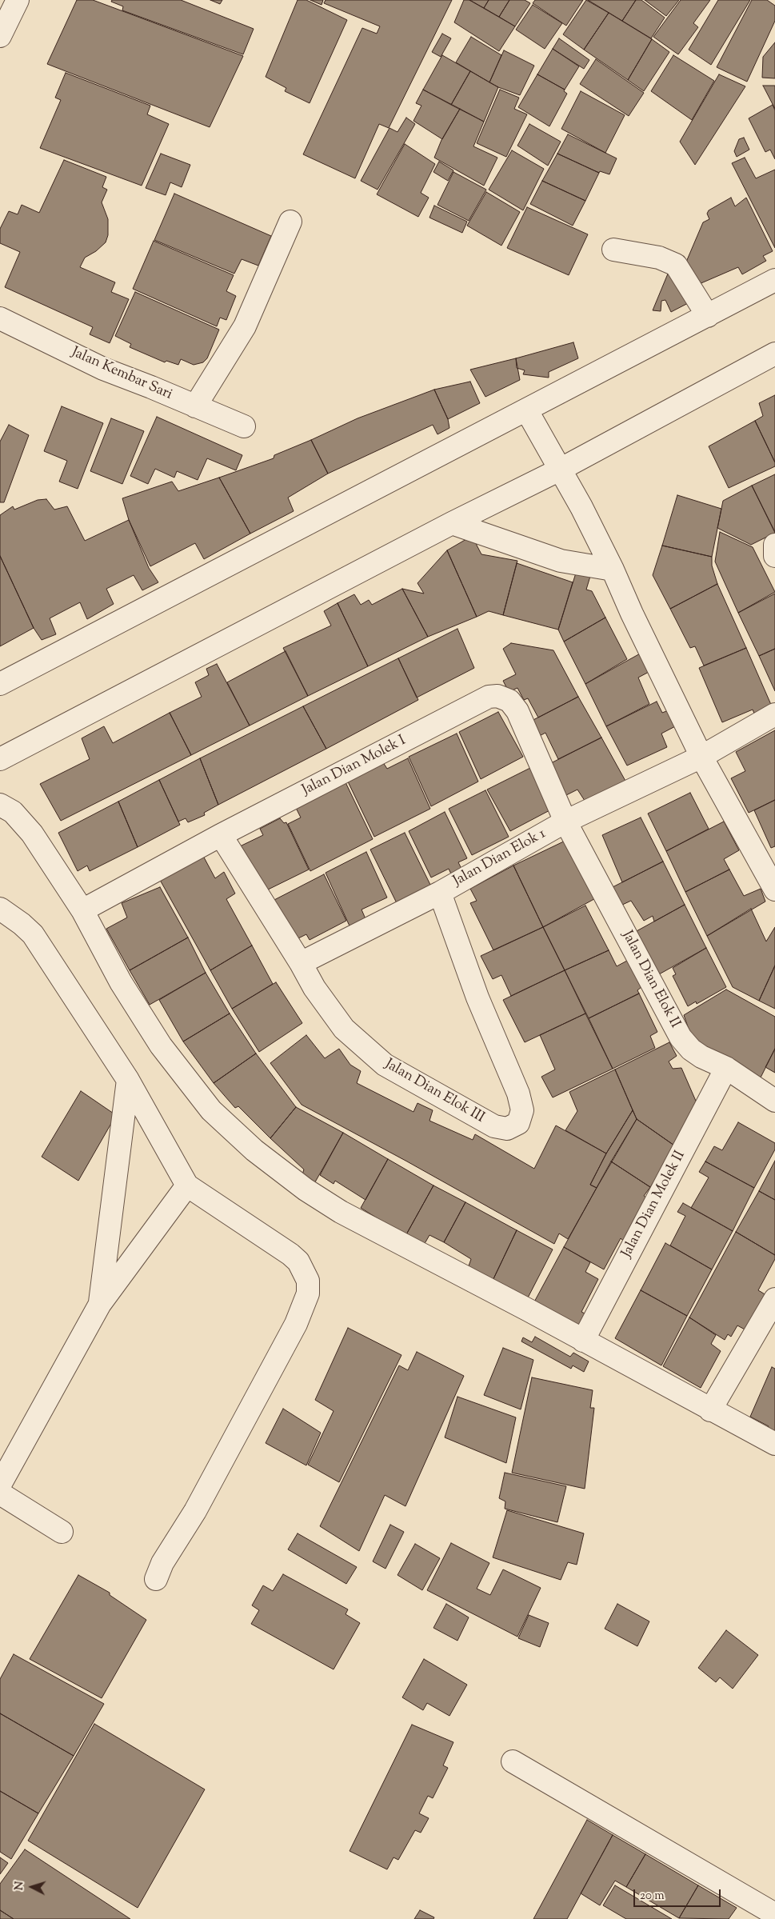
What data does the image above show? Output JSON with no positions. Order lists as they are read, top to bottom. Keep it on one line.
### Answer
{"streets":{"street":["Jalan Kembar Sari","Jalan Dian Molek I","Jalan Dian Elok 1","Jalan Dian Elok II","Jalan Dian Elok III","Jalan Dian Molek II"]},"crossings":[["Jalan Dian Molek I","Jalan Dian Elok 1"],["Jalan Dian Molek I","Jalan Dian Elok II"],["Jalan Dian Molek I","Jalan Dian Elok III"],["Jalan Dian Elok 1","Jalan Dian Elok II"],["Jalan Dian Elok 1","Jalan Dian Elok III"],["Jalan Dian Elok II","Jalan Dian Molek II"]],"scale_bar":"20 m","north":"left"}
